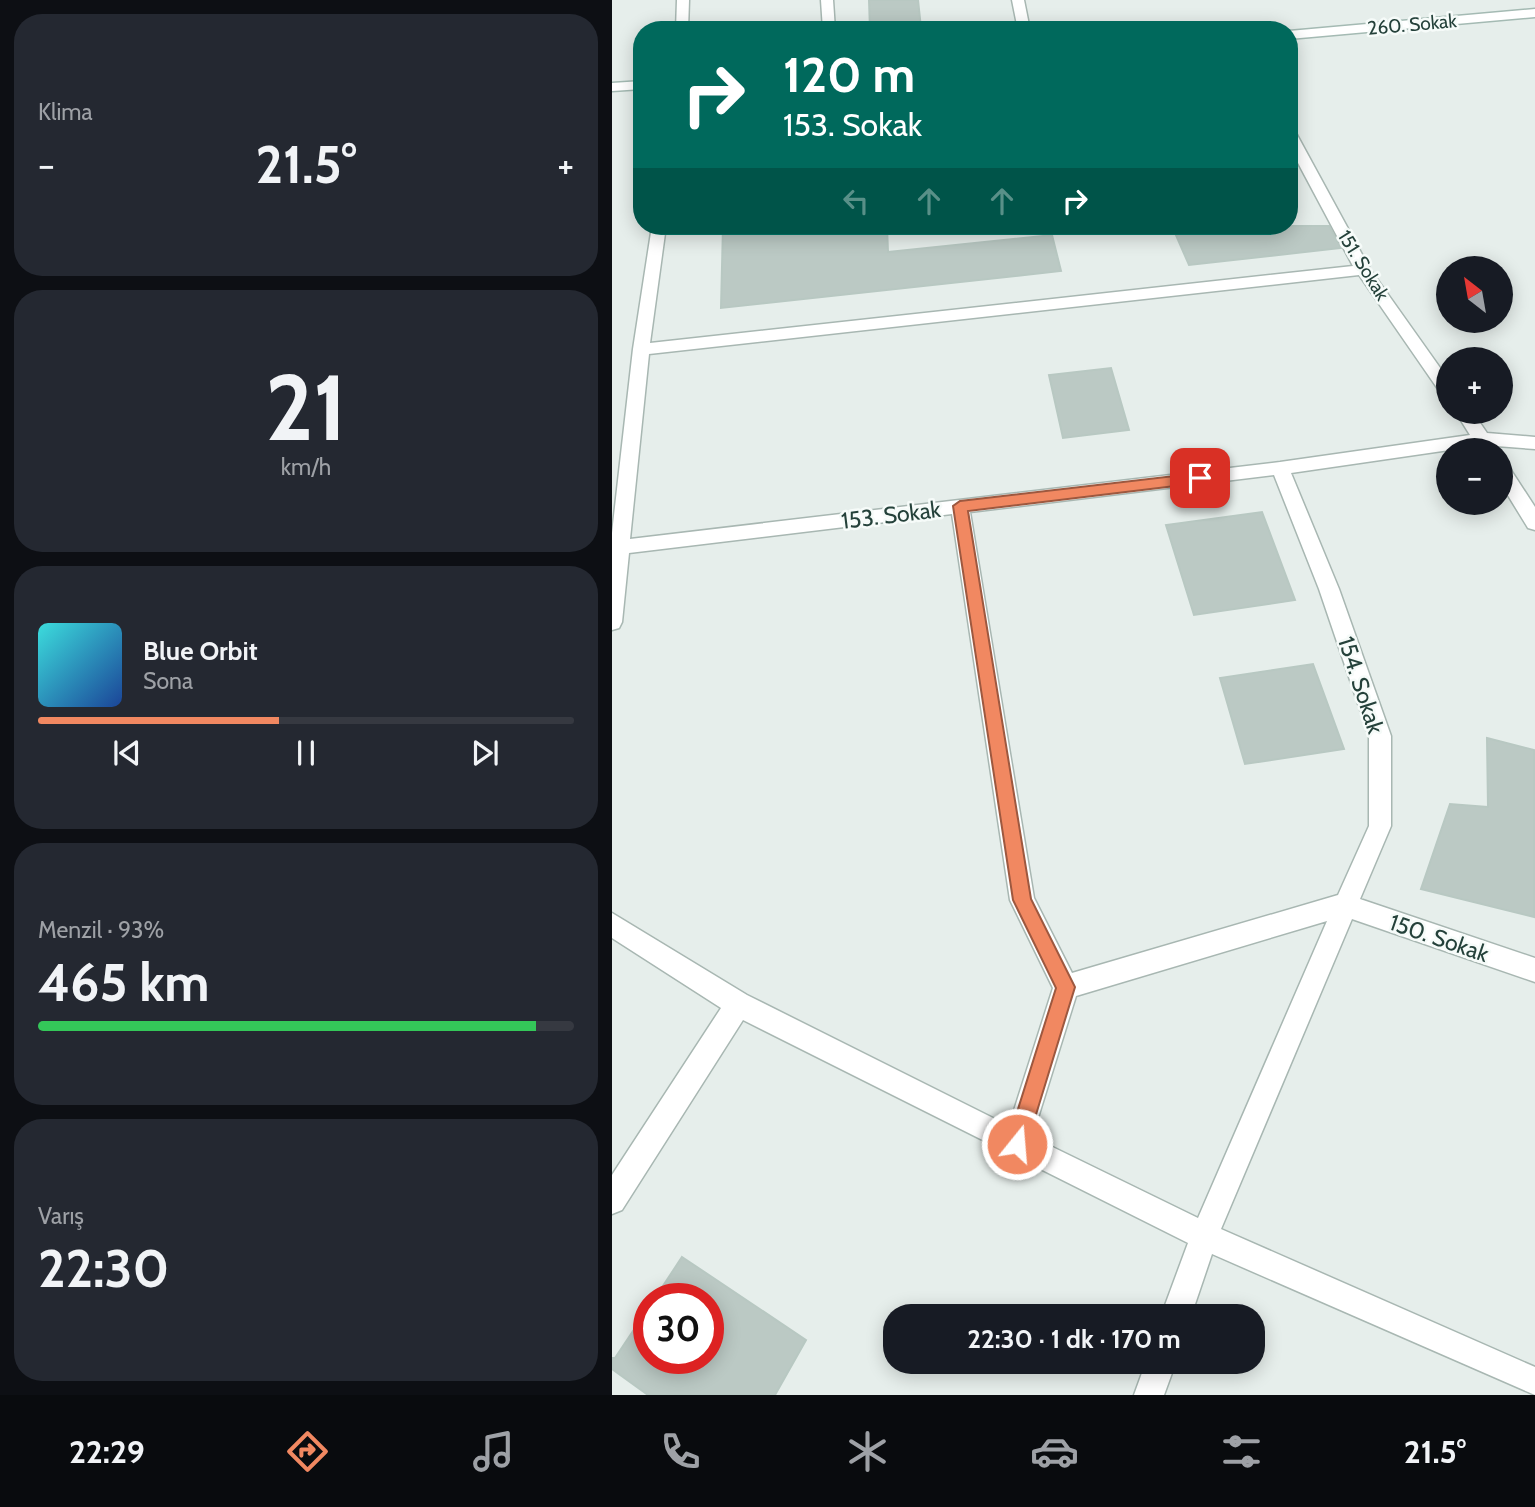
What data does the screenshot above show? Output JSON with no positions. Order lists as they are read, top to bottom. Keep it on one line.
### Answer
{"streets":{"street":["260. Sokak","151. Sokak","153. Sokak","154. Sokak","150. Sokak"]},"crossings":[["153. Sokak","154. Sokak"],["154. Sokak","150. Sokak"]],"north":"top left","page":{"tile":["Klima",["21","km/h"],["Menzil · 93%","465 km"],["Varış","22:30"]],"turn":["120 m","153. Sokak"],"heat":["−","21.5°","+"],"map_buttons":["+","−"],"song":["Blue Orbit","Sona"],"limit":"30","trip":"22:30 · 1 dk · 170 m","tabs":["22:29","21.5°"]}}
